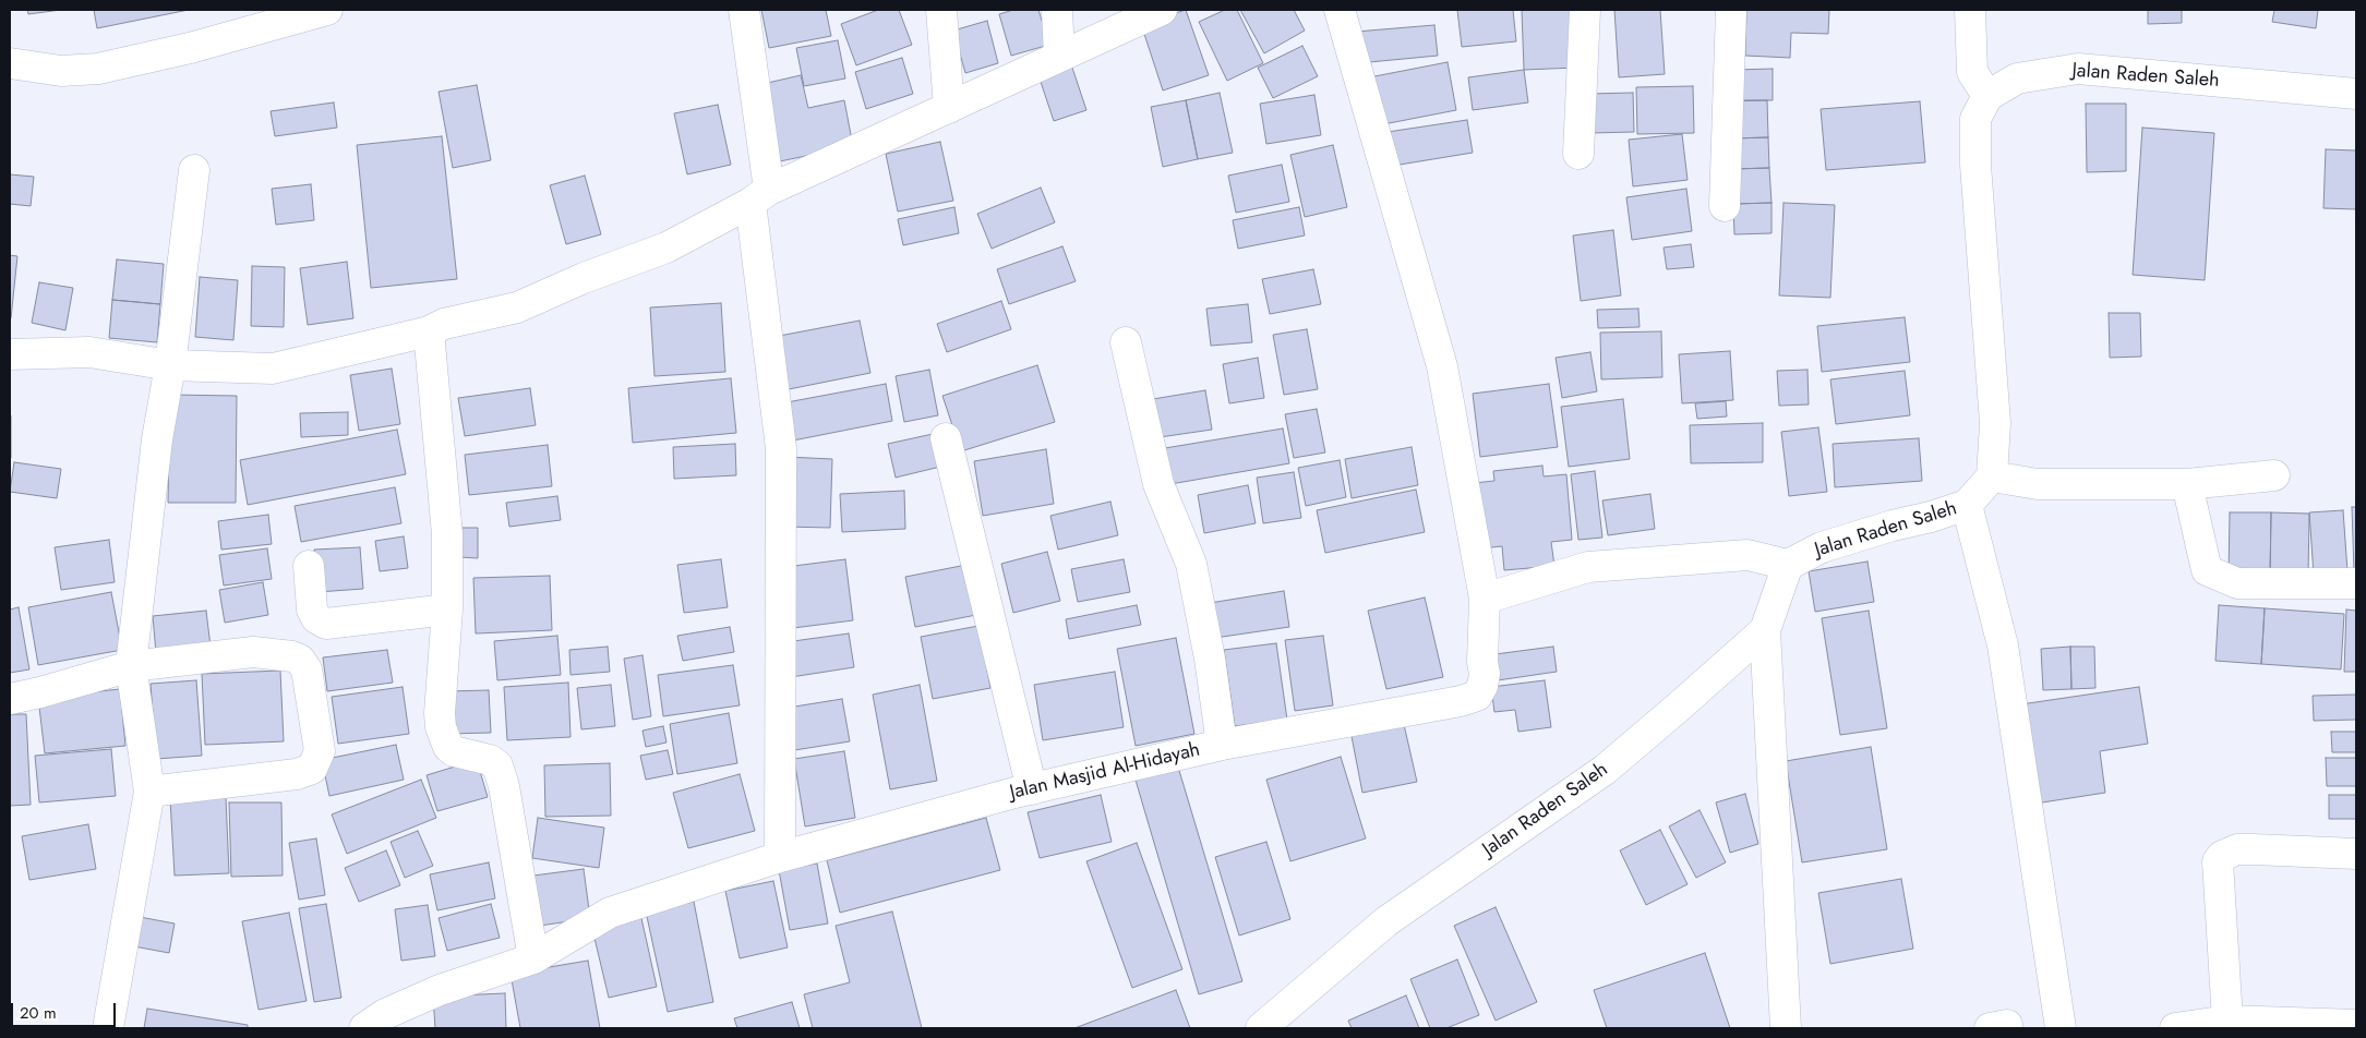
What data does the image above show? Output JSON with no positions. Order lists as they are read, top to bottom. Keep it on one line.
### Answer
{"streets":{"street":["Jalan Raden Saleh","Jalan Masjid Al-Hidayah"]},"scale_bar":"20 m"}
